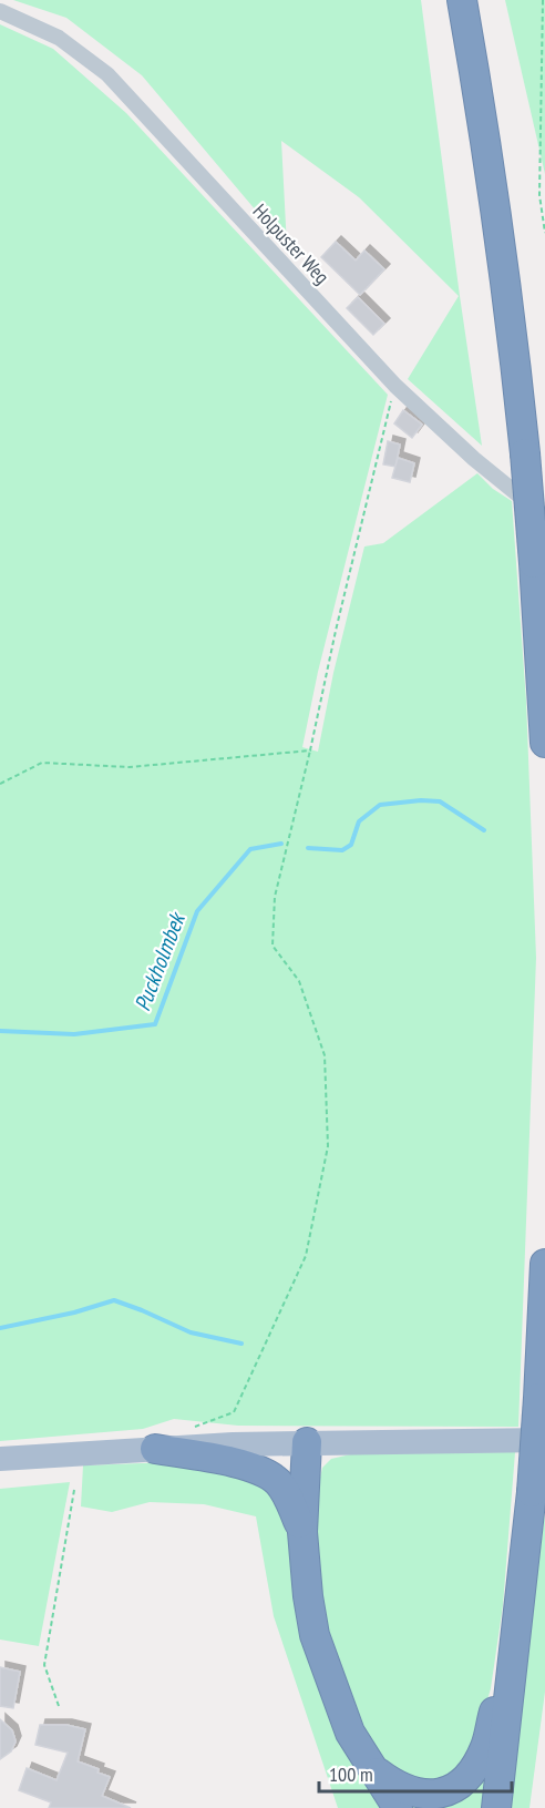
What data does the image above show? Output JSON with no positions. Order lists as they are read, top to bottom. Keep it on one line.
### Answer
{"streets":{"street":["Holpuster Weg"]},"water":["Puckholmbek"],"scale_bar":"100 m"}
